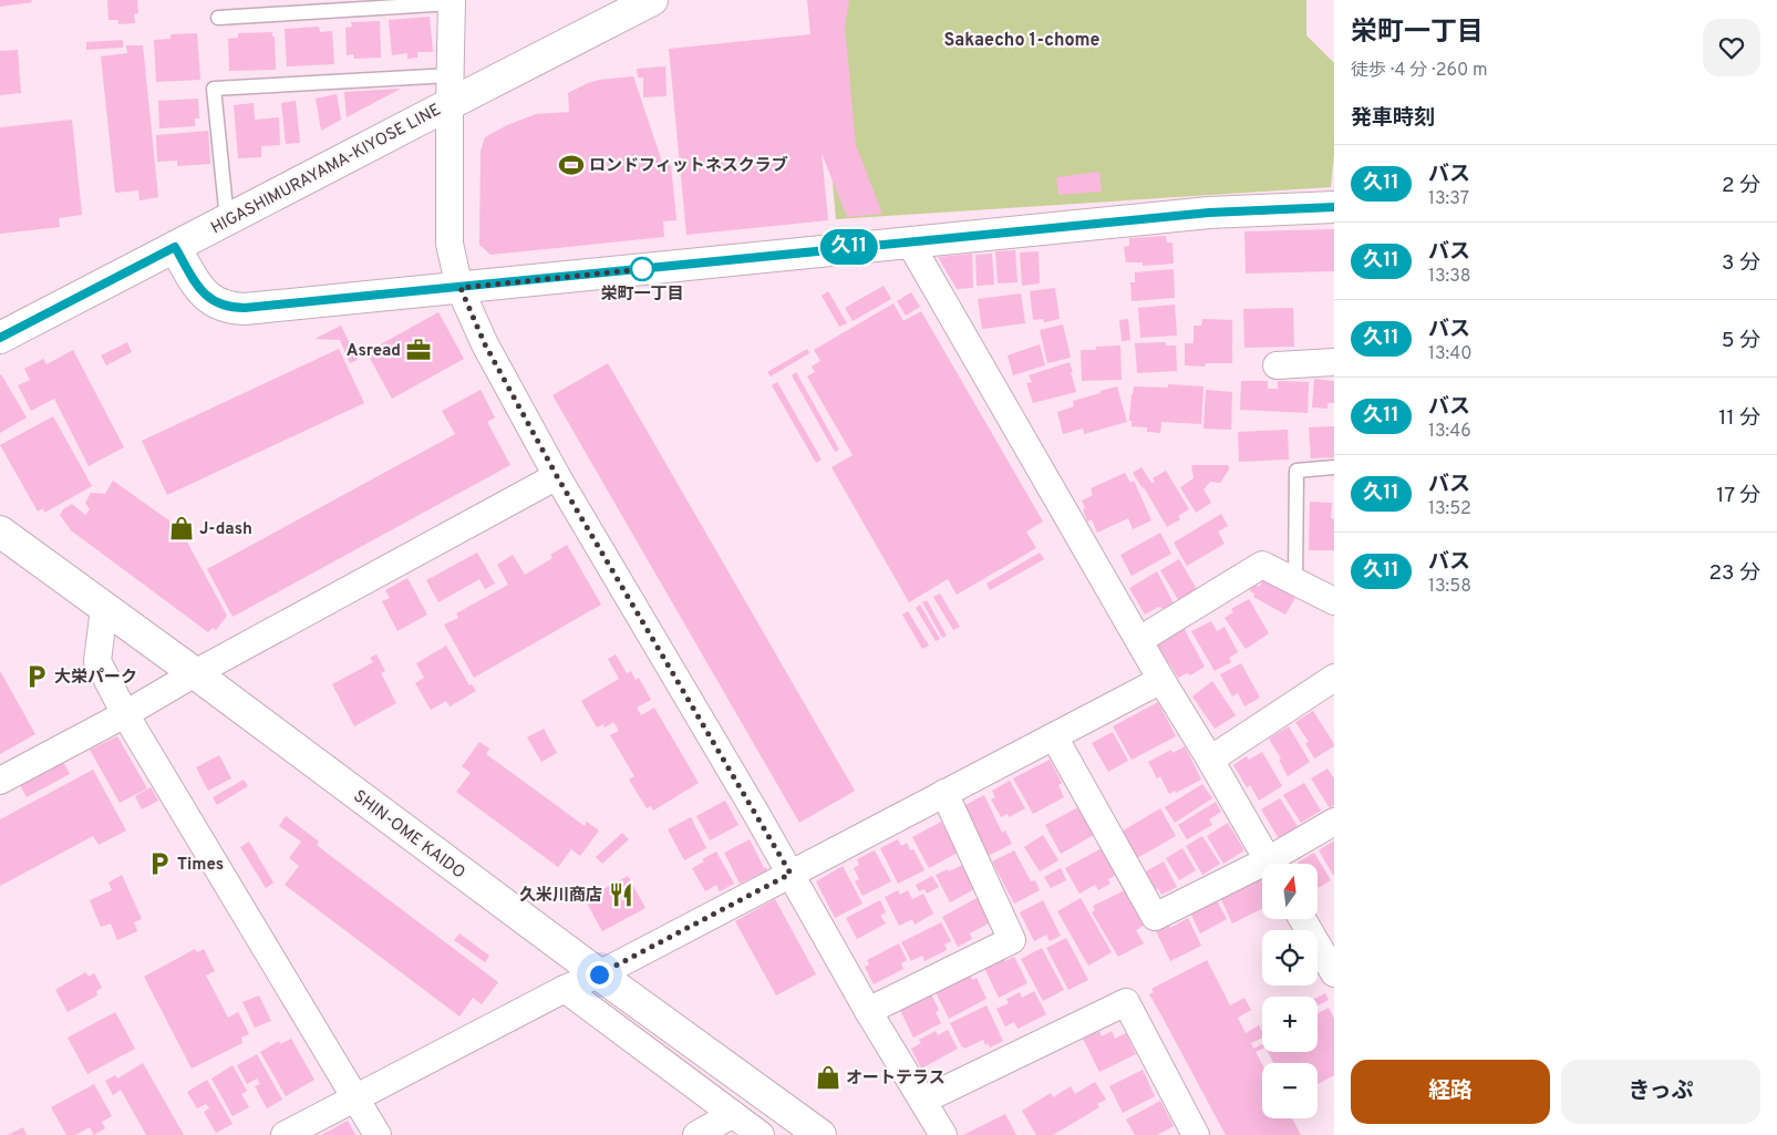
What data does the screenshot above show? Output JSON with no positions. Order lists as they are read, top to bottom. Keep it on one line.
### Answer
{"streets":{"main road":["HIGASHIMURAYAMA-KIYOSE LINE","SHIN-OME KAIDO"]},"districts":["Sakaecho 1-chome"],"places":{"sports":["ロンドフィットネスクラブ"],"other":["栄町一丁目"],"office":["Asread"],"shop":["J-dash","オートテラス"],"parking":["大栄パーク","Times"],"restaurant":["久米川商店"]},"lines":["bus line 久11"],"north":"top","page":{"on_map":"久11","heading":[["栄町一丁目","徒歩 · 4 分 · 260 m"],"発車時刻"],"list":[{"mark":"久11","name":"バス","note":"13:37","value":"2 分"},{"mark":"久11","name":"バス","note":"13:38","value":"3 分"},{"mark":"久11","name":"バス","note":"13:40","value":"5 分"},{"mark":"久11","name":"バス","note":"13:46","value":"11 分"},{"mark":"久11","name":"バス","note":"13:52","value":"17 分"},{"mark":"久11","name":"バス","note":"13:58","value":"23 分"}],"map_buttons":["+","−"],"buttons":["経路","きっぷ"]}}
